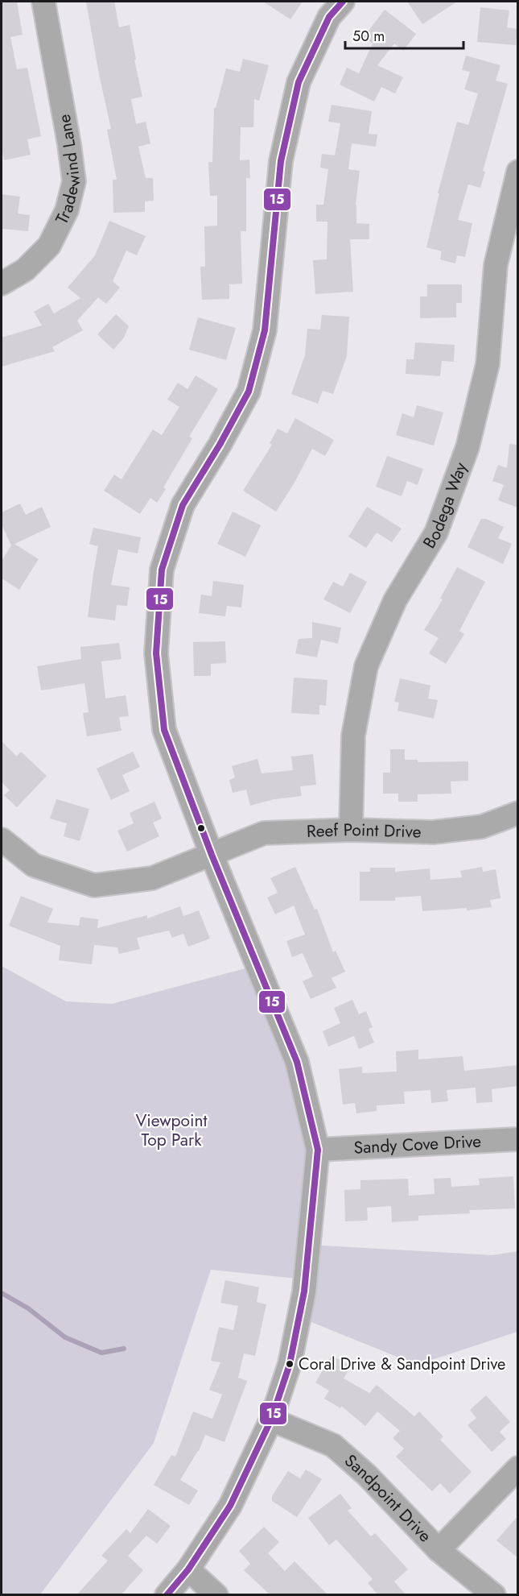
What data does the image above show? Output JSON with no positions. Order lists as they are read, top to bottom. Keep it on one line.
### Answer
{"streets":{"street":["Tradewind Lane","Bodega Way","Reef Point Drive","Sandy Cove Drive","Sandpoint Drive"]},"crossings":[["Bodega Way","Reef Point Drive"]],"parks":["Viewpoint Top Park"],"places":["Coral Drive & Sandpoint Drive"],"lines":["transit line 15"],"scale_bar":"50 m"}
